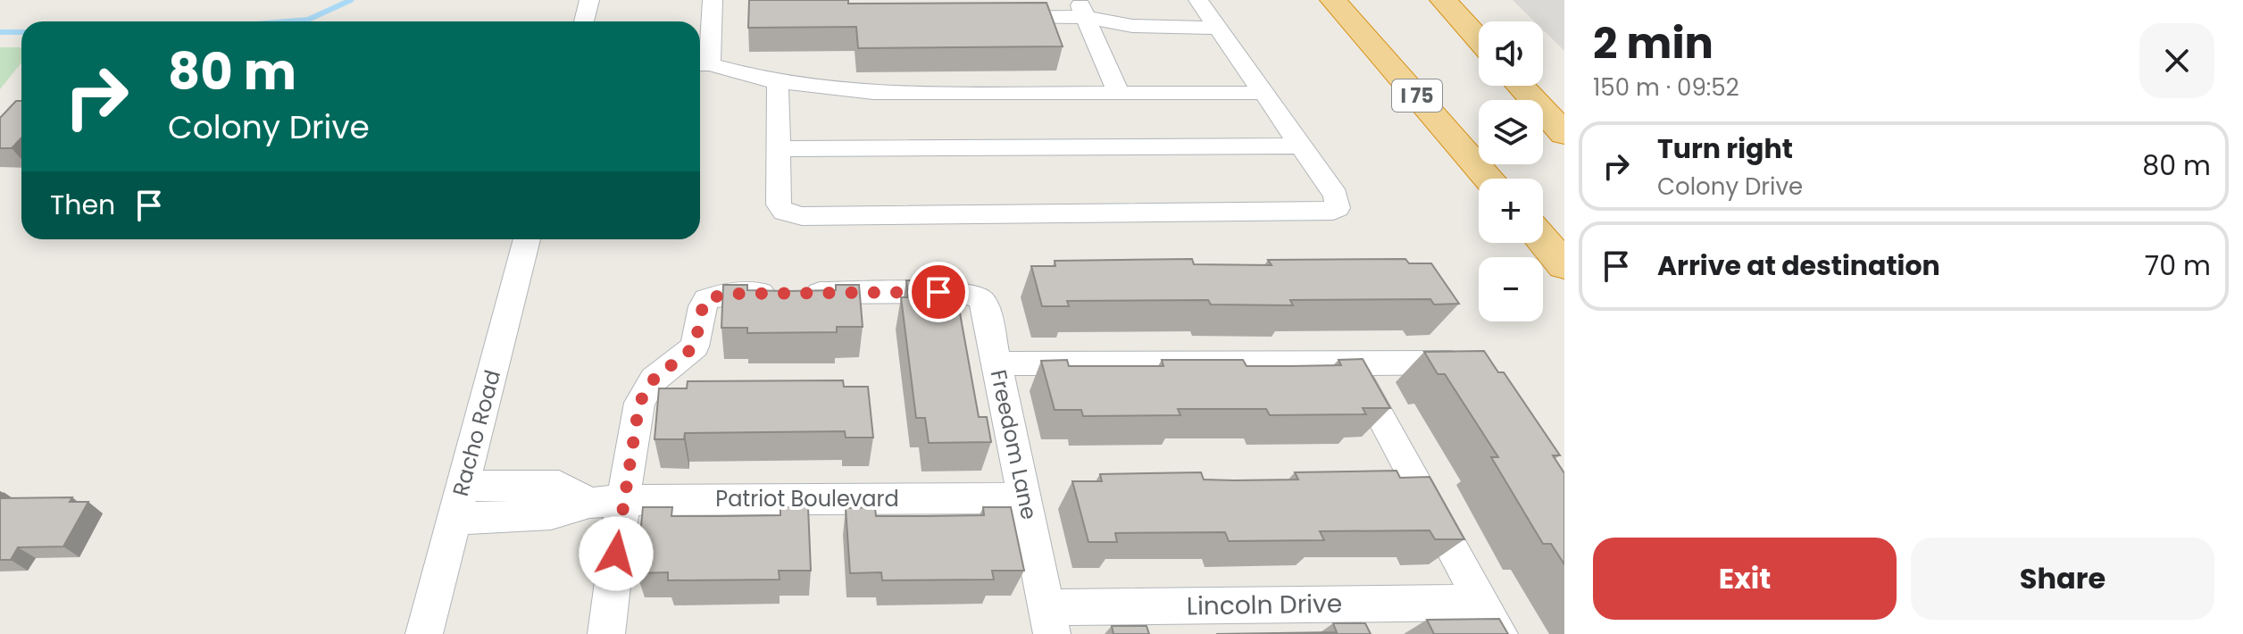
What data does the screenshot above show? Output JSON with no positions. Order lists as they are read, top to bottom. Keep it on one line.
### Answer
{"streets":{"highway":["I 75"],"street":["Racho Road","Freedom Lane","Patriot Boulevard","Lincoln Drive"]},"crossings":[["Racho Road","Patriot Boulevard"],["Freedom Lane","Patriot Boulevard"],["Freedom Lane","Lincoln Drive"]],"page":{"heading":["2 min","150 m · 09:52"],"map_buttons":["+","−"],"turn":["80 m","Colony Drive"],"list":[{"name":"Turn right","note":"Colony Drive","value":"80 m"},{"name":"Arrive at destination","value":"70 m"}],"then":"Then","buttons":["Exit","Share"]}}
